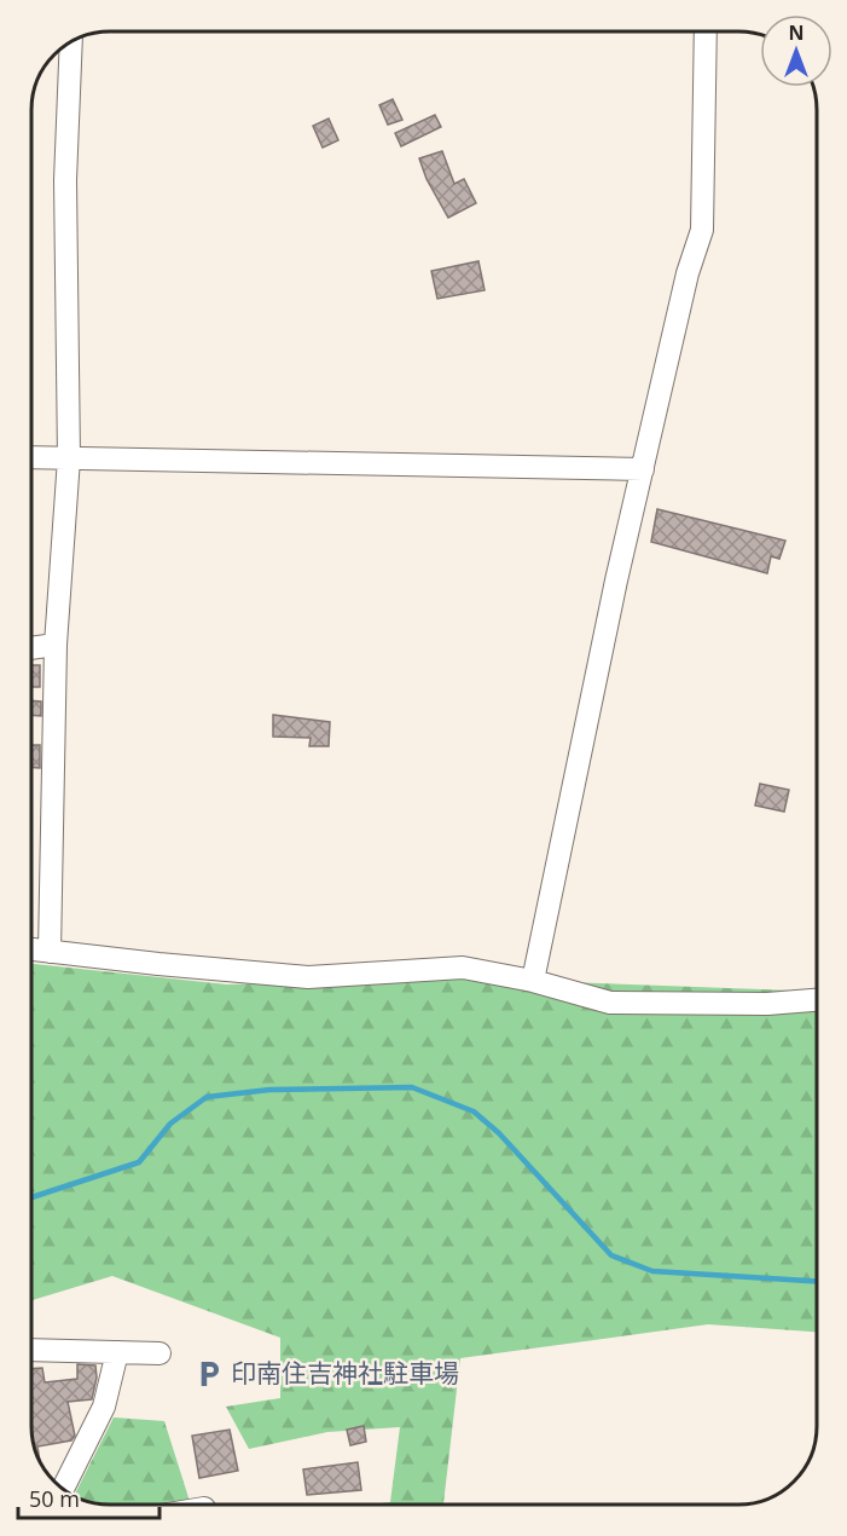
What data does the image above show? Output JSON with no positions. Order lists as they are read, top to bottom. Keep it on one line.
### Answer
{"places":{"parking":["印南住吉神社駐車場"]},"scale_bar":"50 m","north":"top"}
